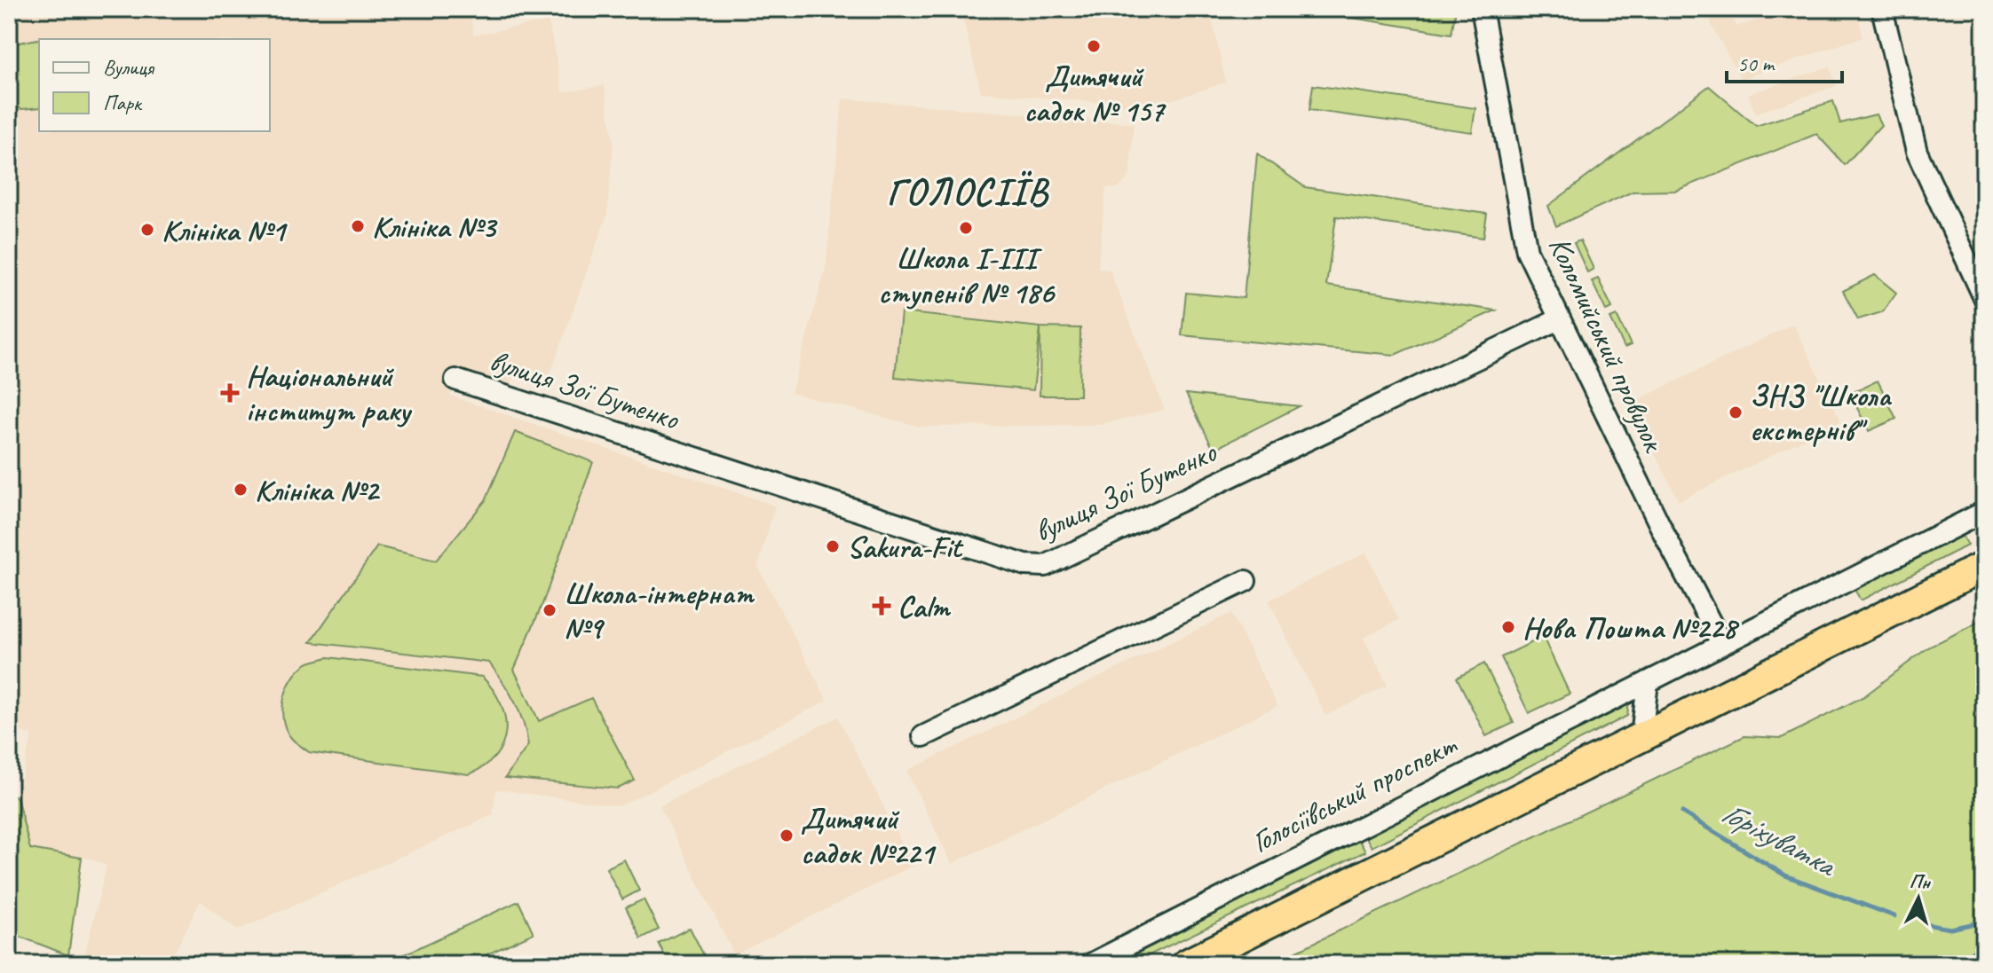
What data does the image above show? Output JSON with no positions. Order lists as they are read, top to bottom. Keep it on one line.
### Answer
{"streets":{"street":["Коломийський провулок","вулиця Зої Бутенко","Голосіївський проспект"]},"crossings":[["Коломийський провулок","вулиця Зої Бутенко"],["Коломийський провулок","Голосіївський проспект"]],"districts":["ГОЛОСІЇВ"],"water":["Горіхуватка"],"places":{"other":["Дитячий садок № 157","Клініка №3","Школа І-ІІІ ступенів № 186","Клініка №1","ЗНЗ \"Школа екстернів\"","Клініка №2","Sakura-Fit","Школа-інтернат №9","Нова Пошта №228","Дитячий садок №221"],"health":["Національний інститут раку","Calm"]},"legend":["Вулиця","Парк"],"scale_bar":"50 m","north":"top"}
